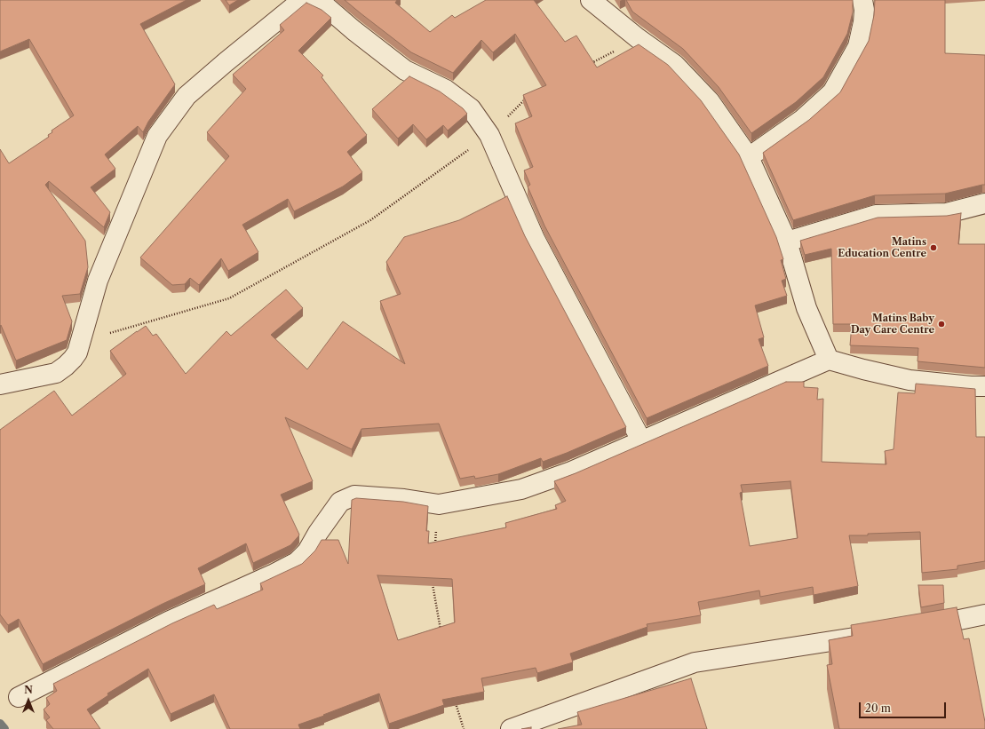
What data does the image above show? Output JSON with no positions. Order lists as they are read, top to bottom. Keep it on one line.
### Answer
{"places":["Matins Education Centre","Matins Baby Day Care Centre"],"scale_bar":"20 m","north":"top"}
